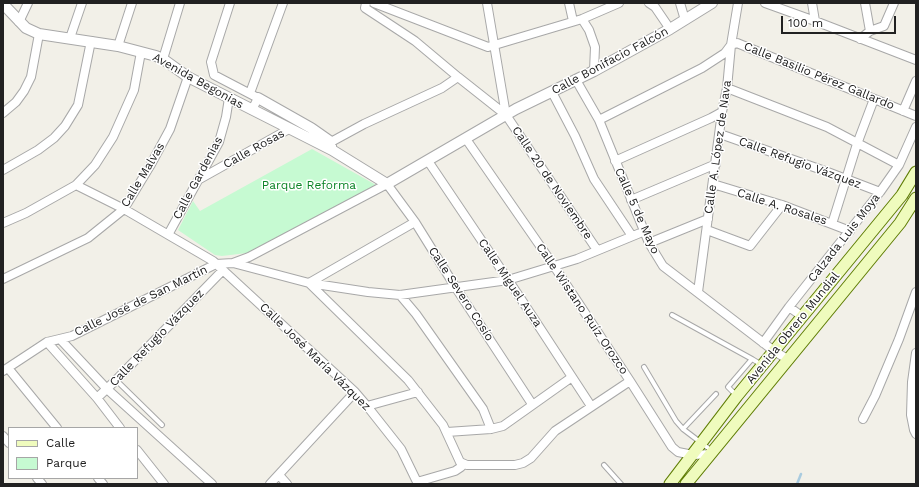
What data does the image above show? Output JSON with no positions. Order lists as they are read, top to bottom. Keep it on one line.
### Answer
{"streets":{"main road":["Avenida Obrero Mundial"],"street":["Calle Bonifacio Falcón","Calle Basilio Pérez Gallardo","Avenida Begonias","Calle A. López de Nava","Calle Rosas","Calle Refugio Vázquez","Calle Malvas","Calle Gardenias","Calle 20 de Noviembre","Calle A. Rosales","Calle 5 de Mayo","Calzada Luis Moya","Calle Miguel Auza","Calle Severo Cosío","Calle José de San Martín","Calle Wistano Ruíz Orozco","Calle José María Vázquez"]},"crossings":[["Calle Bonifacio Falcón","Avenida Begonias"],["Calle Bonifacio Falcón","Calle 20 de Noviembre"],["Calle Bonifacio Falcón","Calle 5 de Mayo"],["Calle Bonifacio Falcón","Calle Miguel Auza"],["Calle Bonifacio Falcón","Calle Severo Cosío"],["Calle Bonifacio Falcón","Calle Wistano Ruíz Orozco"],["Calle Basilio Pérez Gallardo","Calle A. López de Nava"],["Calle Basilio Pérez Gallardo","Calle 5 de Mayo"],["Avenida Begonias","Calle Rosas"],["Avenida Begonias","Calle Malvas"],["Avenida Begonias","Calle Gardenias"],["Avenida Begonias","Calle Severo Cosío"],["Calle A. López de Nava","Calle Refugio Vázquez"],["Calle A. López de Nava","Calle A. Rosales"],["Calle A. López de Nava","Calle 5 de Mayo"],["Calle Rosas","Calle Gardenias"],["Calle Refugio Vázquez","Calzada Luis Moya"],["Calle Refugio Vázquez","Calle José María Vázquez"],["Calle Malvas","Calle José María Vázquez"],["Calle Gardenias","Calle José María Vázquez"],["Calle A. Rosales","Calzada Luis Moya"],["Calle 5 de Mayo","Calzada Luis Moya"],["Calle 5 de Mayo","Avenida Obrero Mundial"],["Calle José de San Martín","Calle José María Vázquez"],["Calle Wistano Ruíz Orozco","Avenida Obrero Mundial"]],"parks":["Parque Reforma"],"legend":["Calle","Parque"],"scale_bar":"100 m"}
